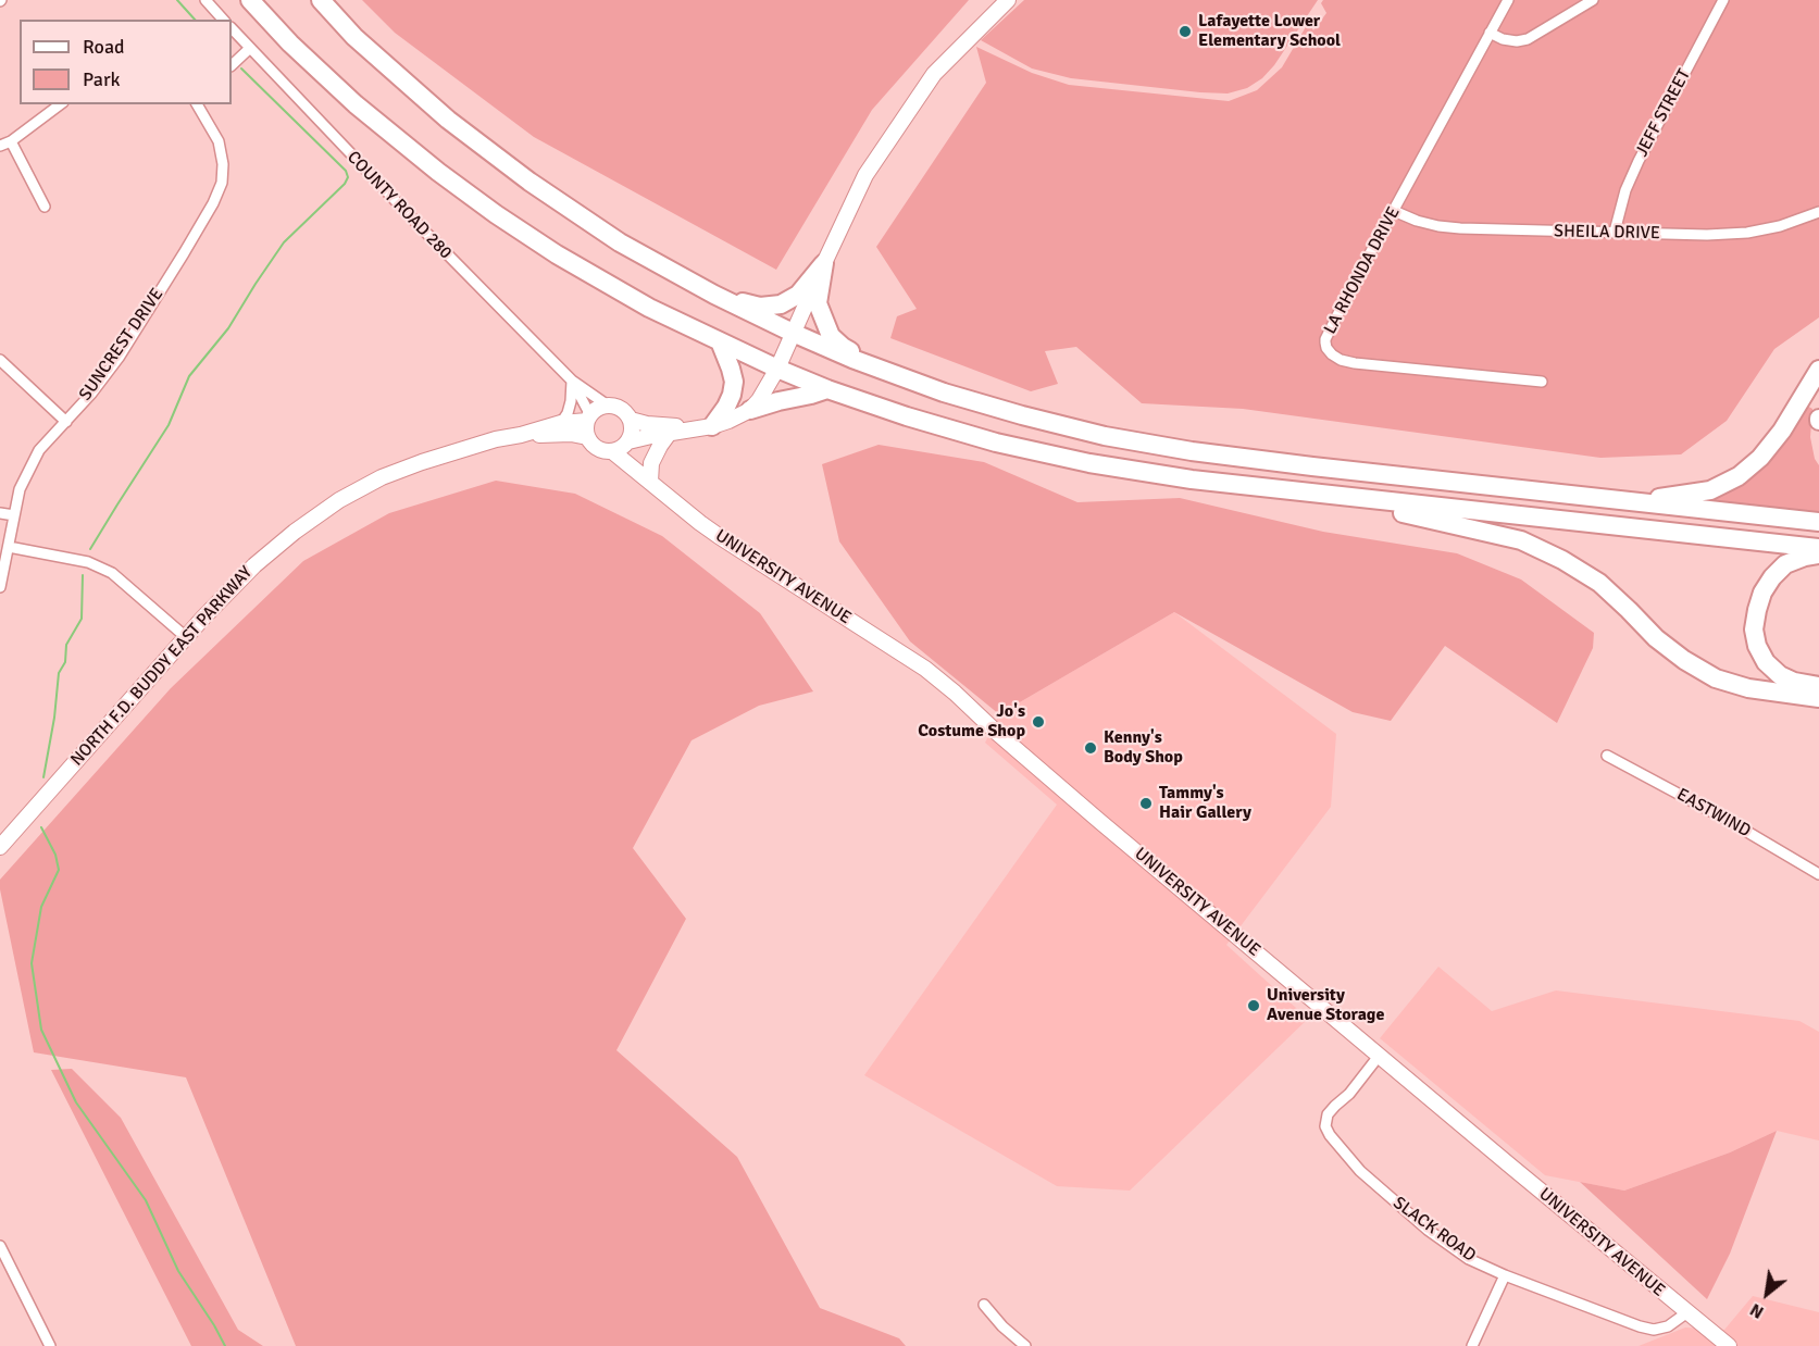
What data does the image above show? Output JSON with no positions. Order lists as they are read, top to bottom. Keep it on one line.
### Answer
{"streets":{"main road":["UNIVERSITY AVENUE","NORTH F.D. BUDDY EAST PARKWAY"],"street":["JEFF STREET","COUNTY ROAD 280","SHEILA DRIVE","LA RHONDA DRIVE","SUNCREST DRIVE","EASTWIND","SLACK ROAD"]},"crossings":[["JEFF STREET","SHEILA DRIVE"],["SHEILA DRIVE","LA RHONDA DRIVE"],["UNIVERSITY AVENUE","SLACK ROAD"]],"places":["Lafayette Lower Elementary School","Jo's Costume Shop","Kenny's Body Shop","Tammy's Hair Gallery","University Avenue Storage"],"legend":["Road","Park"],"north":"bottom left"}
